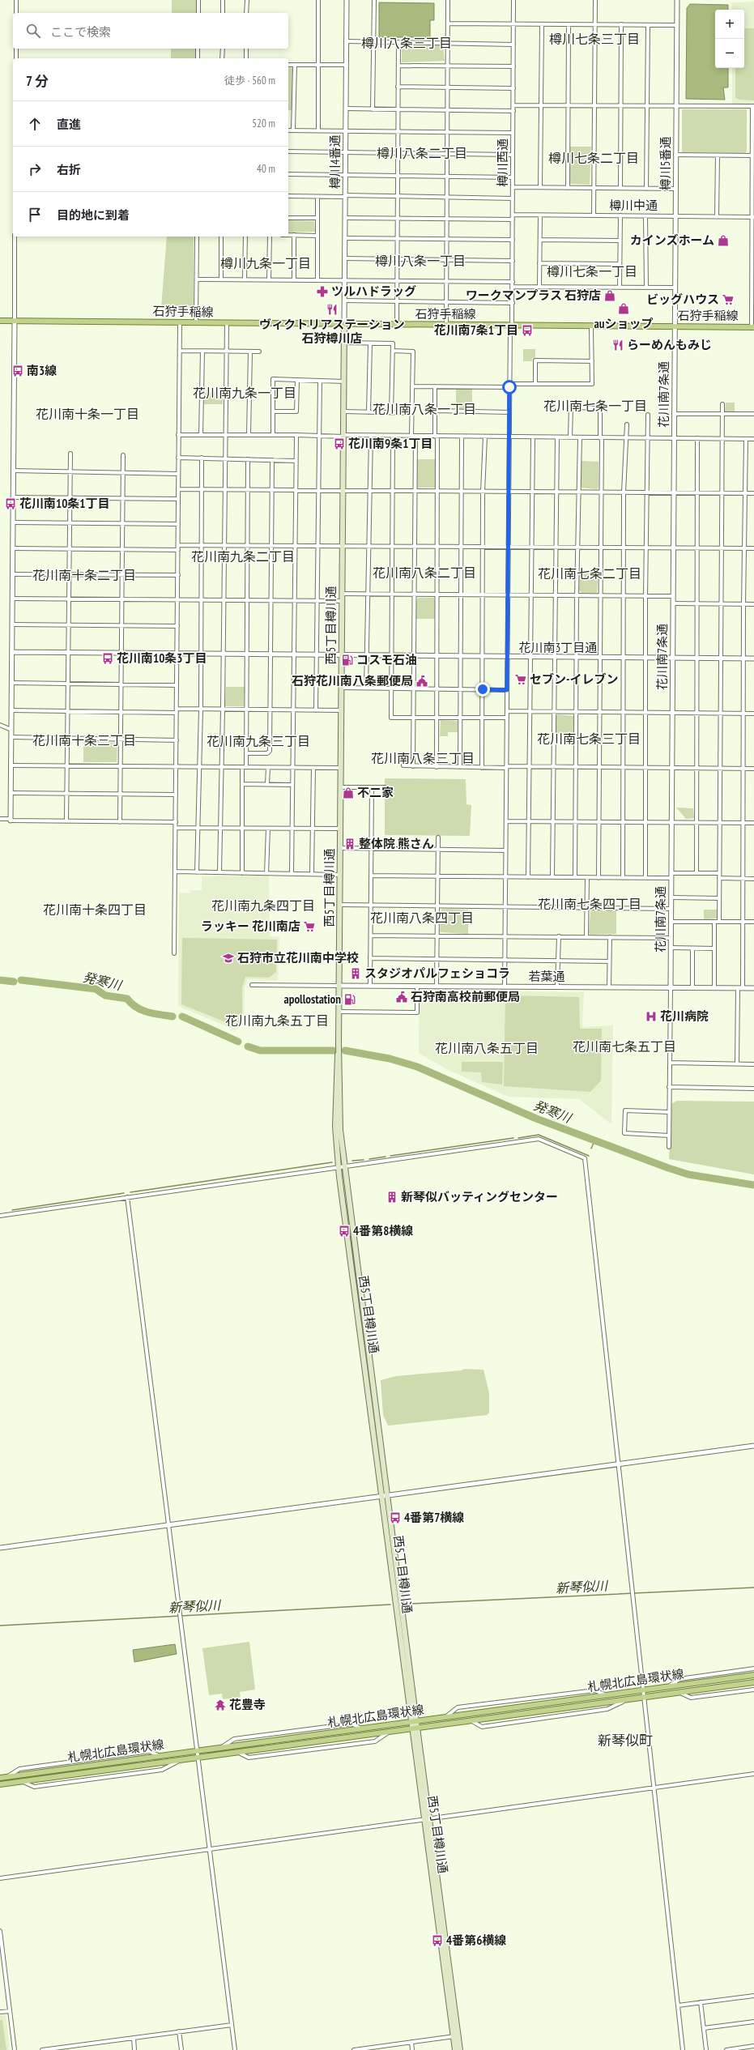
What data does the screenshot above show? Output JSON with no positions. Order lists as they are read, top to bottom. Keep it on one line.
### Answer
{"streets":{"main road":["石狩手稲線","西5丁目樽川通","札幌北広島環状線"],"street":["樽川4番通","樽川西通","樽川5番通","樽川中通","花川南7条通","花川南3丁目通","若葉通"]},"crossings":[["樽川4番通","石狩手稲線"],["樽川4番通","西5丁目樽川通"],["樽川西通","樽川中通"],["樽川西通","石狩手稲線"],["樽川西通","花川南3丁目通"],["樽川西通","若葉通"],["樽川5番通","樽川中通"],["樽川5番通","石狩手稲線"],["樽川5番通","花川南7条通"],["石狩手稲線","花川南7条通"],["石狩手稲線","西5丁目樽川通"],["花川南7条通","花川南3丁目通"],["花川南7条通","若葉通"],["西5丁目樽川通","花川南3丁目通"],["西5丁目樽川通","若葉通"],["西5丁目樽川通","札幌北広島環状線"]],"districts":["樽川七条三丁目","樽川八条三丁目","樽川八条二丁目","樽川七条二丁目","樽川八条一丁目","樽川九条一丁目","樽川七条一丁目","花川南九条一丁目","花川南七条一丁目","花川南八条一丁目","花川南十条一丁目","花川南九条二丁目","花川南八条二丁目","花川南七条二丁目","花川南十条二丁目","花川南七条三丁目","花川南十条三丁目","花川南九条三丁目","花川南八条三丁目","花川南七条四丁目","花川南九条四丁目","花川南十条四丁目","花川南八条四丁目","花川南九条五丁目","花川南七条五丁目","花川南八条五丁目","新琴似町"],"water":["発寒川","新琴似川"],"places":{"shop":["カインズホーム","ワークマンプラス 石狩店","auショップ","不二家"],"pharmacy":["ツルハドラッグ"],"supermarket":["ビッグハウス","セブン-イレブン","ラッキー 花川南店"],"restaurant":["ヴィクトリアステーション 石狩樽川店","らーめんもみじ"],"bus stop":["花川南7条1丁目","南3線","花川南9条1丁目","花川南10条1丁目","花川南10条3丁目","4番第8横線","4番第7横線","4番第6横線"],"fuel station":["コスモ石油","apollostation"],"public building":["石狩花川南八条郵便局","石狩南高校前郵便局"],"building":["整体院 熊さん","スタジオパルフェショコラ","新琴似バッティングセンター"],"school or university":["石狩市立花川南中学校"],"hospital":["花川病院"],"temple":["花豊寺"]},"page":{"map_buttons":["+","−"],"search":"ここで検索","heading":["7 分","徒歩 · 560 m"],"list":[["直進","520 m"],["右折","40 m"],"目的地に到着"]}}
